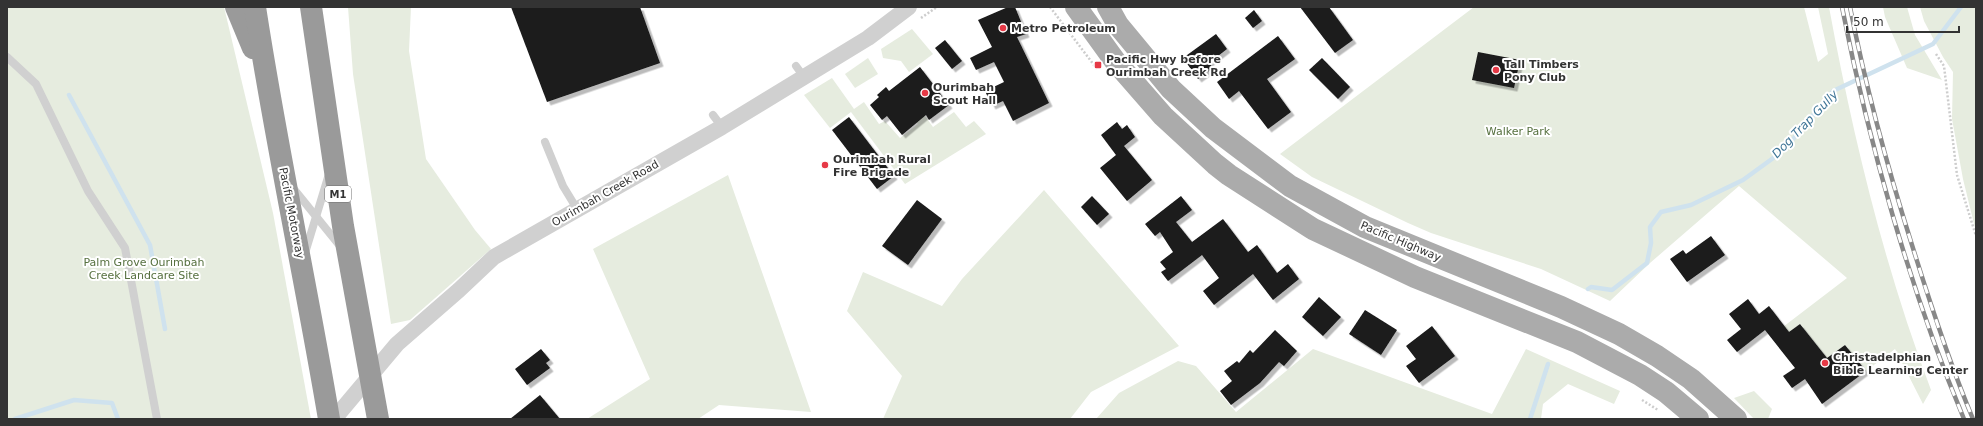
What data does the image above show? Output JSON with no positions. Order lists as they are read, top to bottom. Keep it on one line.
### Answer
{"streets":{"highway":["M1","Pacific Motorway"],"main road":["Pacific Highway"],"street":["Ourimbah Creek Road"]},"water":["Dog Trap Gully"],"parks":["Walker Park","Palm Grove Ourimbah Creek Landcare Site"],"places":{"other":["Metro Petroleum","Tall Timbers Pony Club","Ourimbah Scout Hall","Ourimbah Rural Fire Brigade","Christadelphian Bible Learning Center"],"transit":["Pacific Hwy before Ourimbah Creek Rd"]},"scale_bar":"50 m"}
